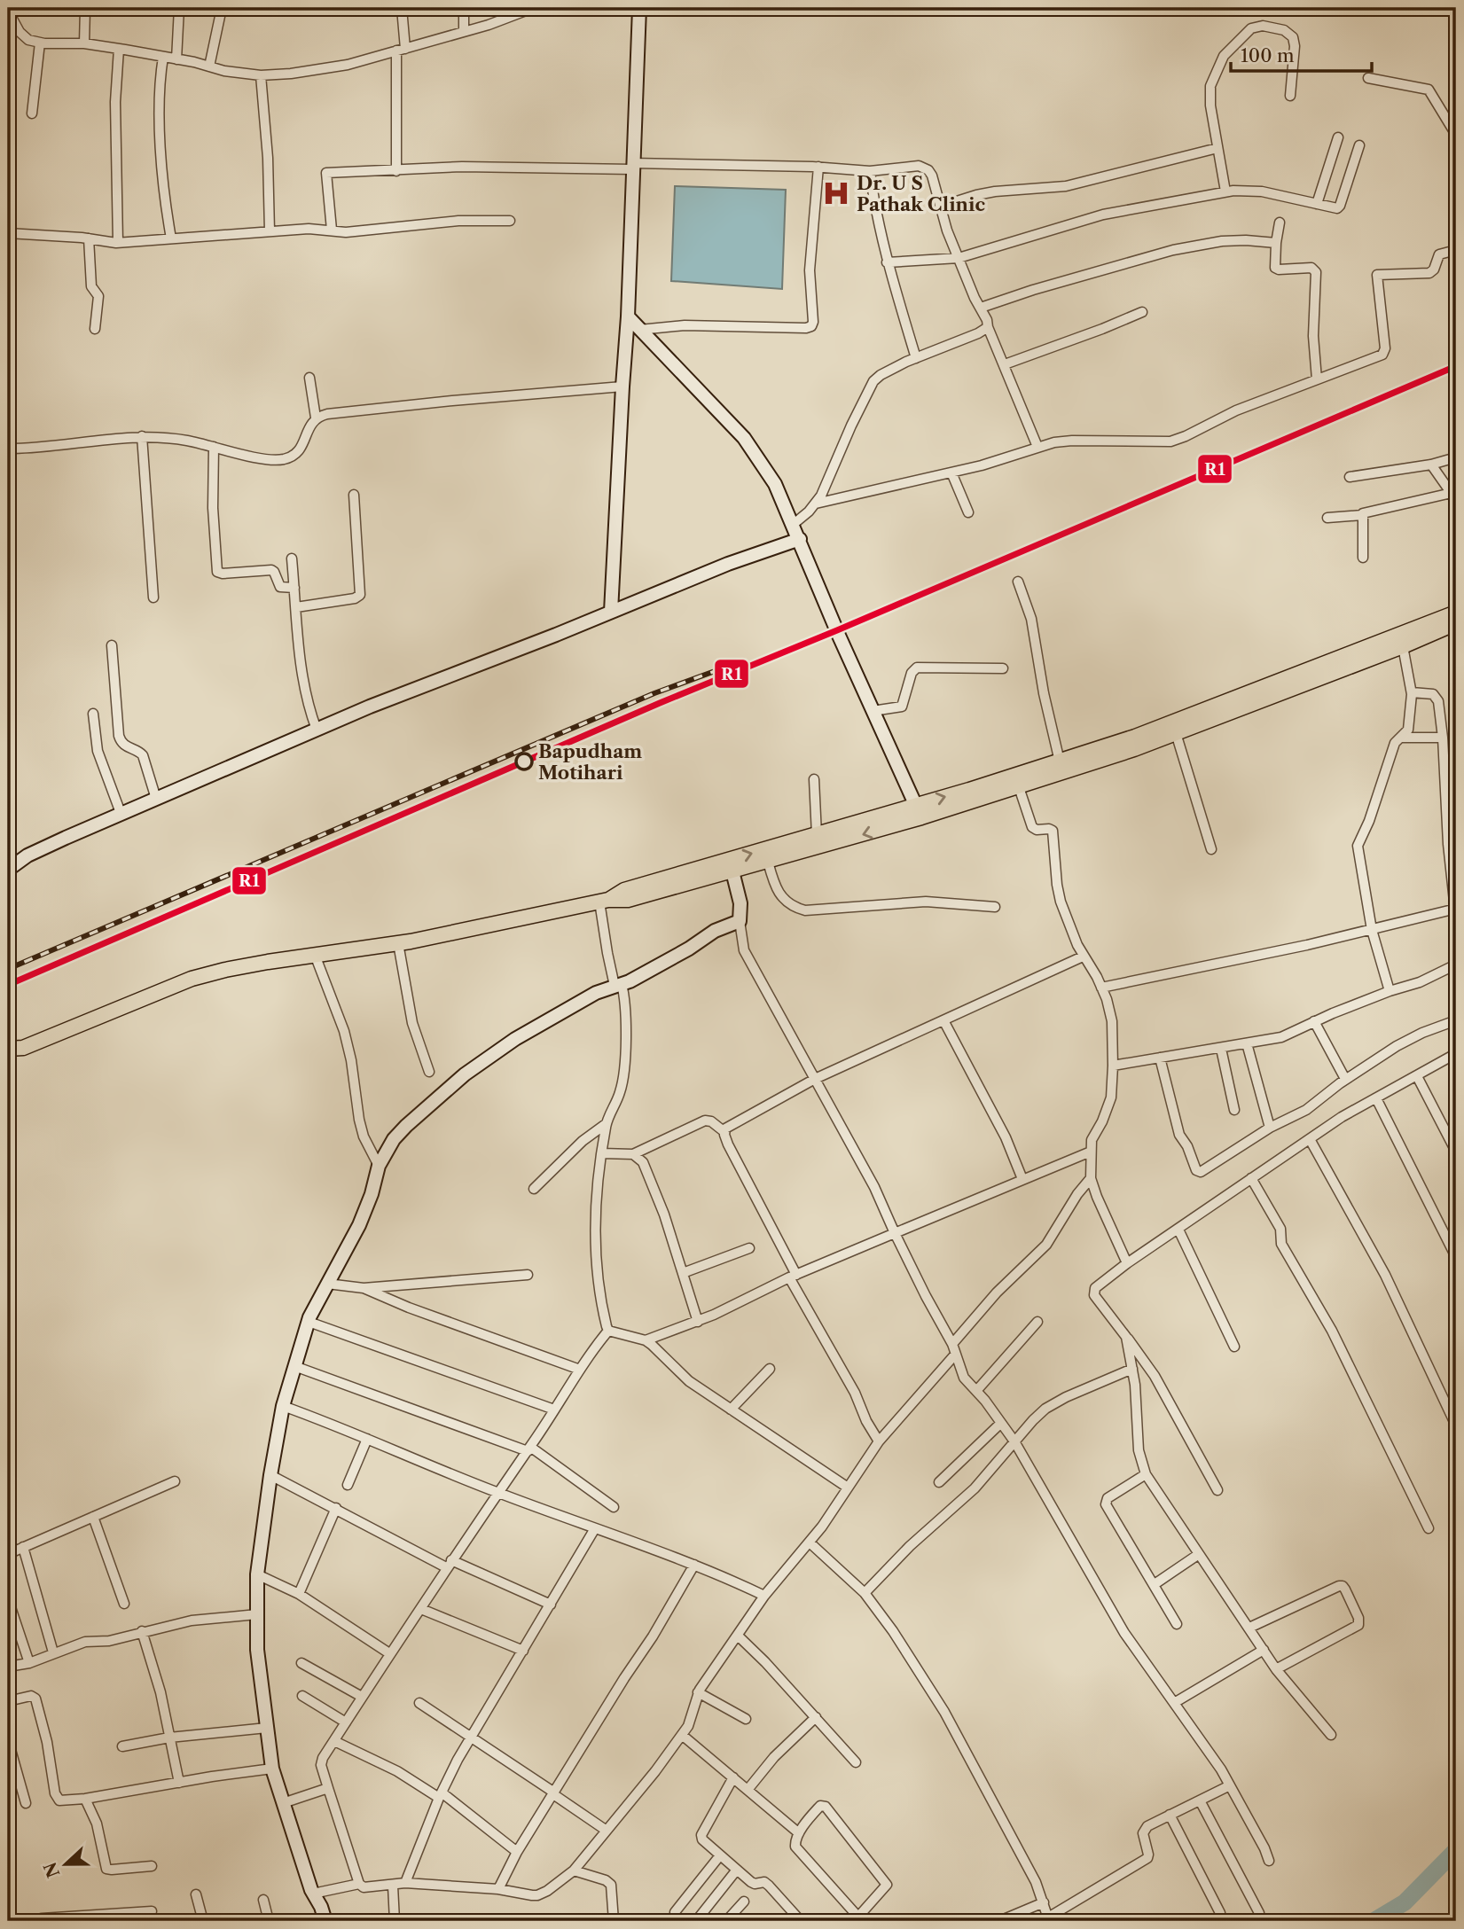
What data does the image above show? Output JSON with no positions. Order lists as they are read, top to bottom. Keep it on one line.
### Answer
{"places":{"hospital":["Dr. U S Pathak Clinic"],"other":["Bapudham Motihari"]},"lines":["transit line R1"],"scale_bar":"100 m","north":"left"}
